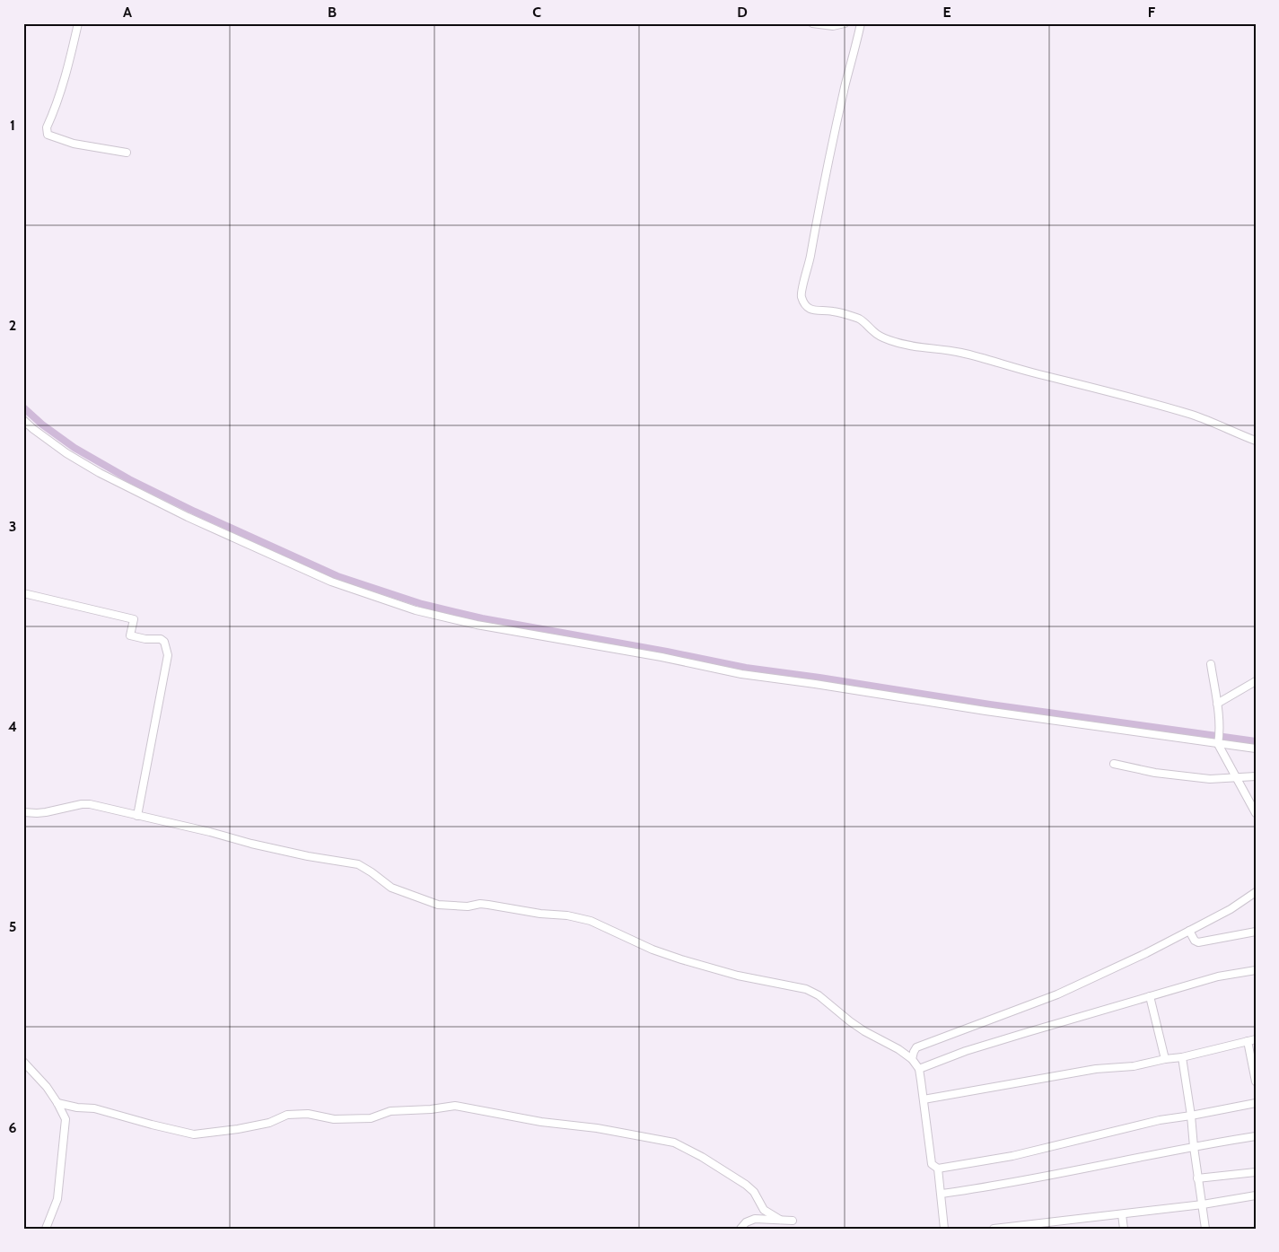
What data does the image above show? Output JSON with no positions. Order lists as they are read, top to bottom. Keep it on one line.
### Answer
{"grid":{"columns":["A","B","C","D","E","F"],"rows":["1","2","3","4","5","6"]}}
